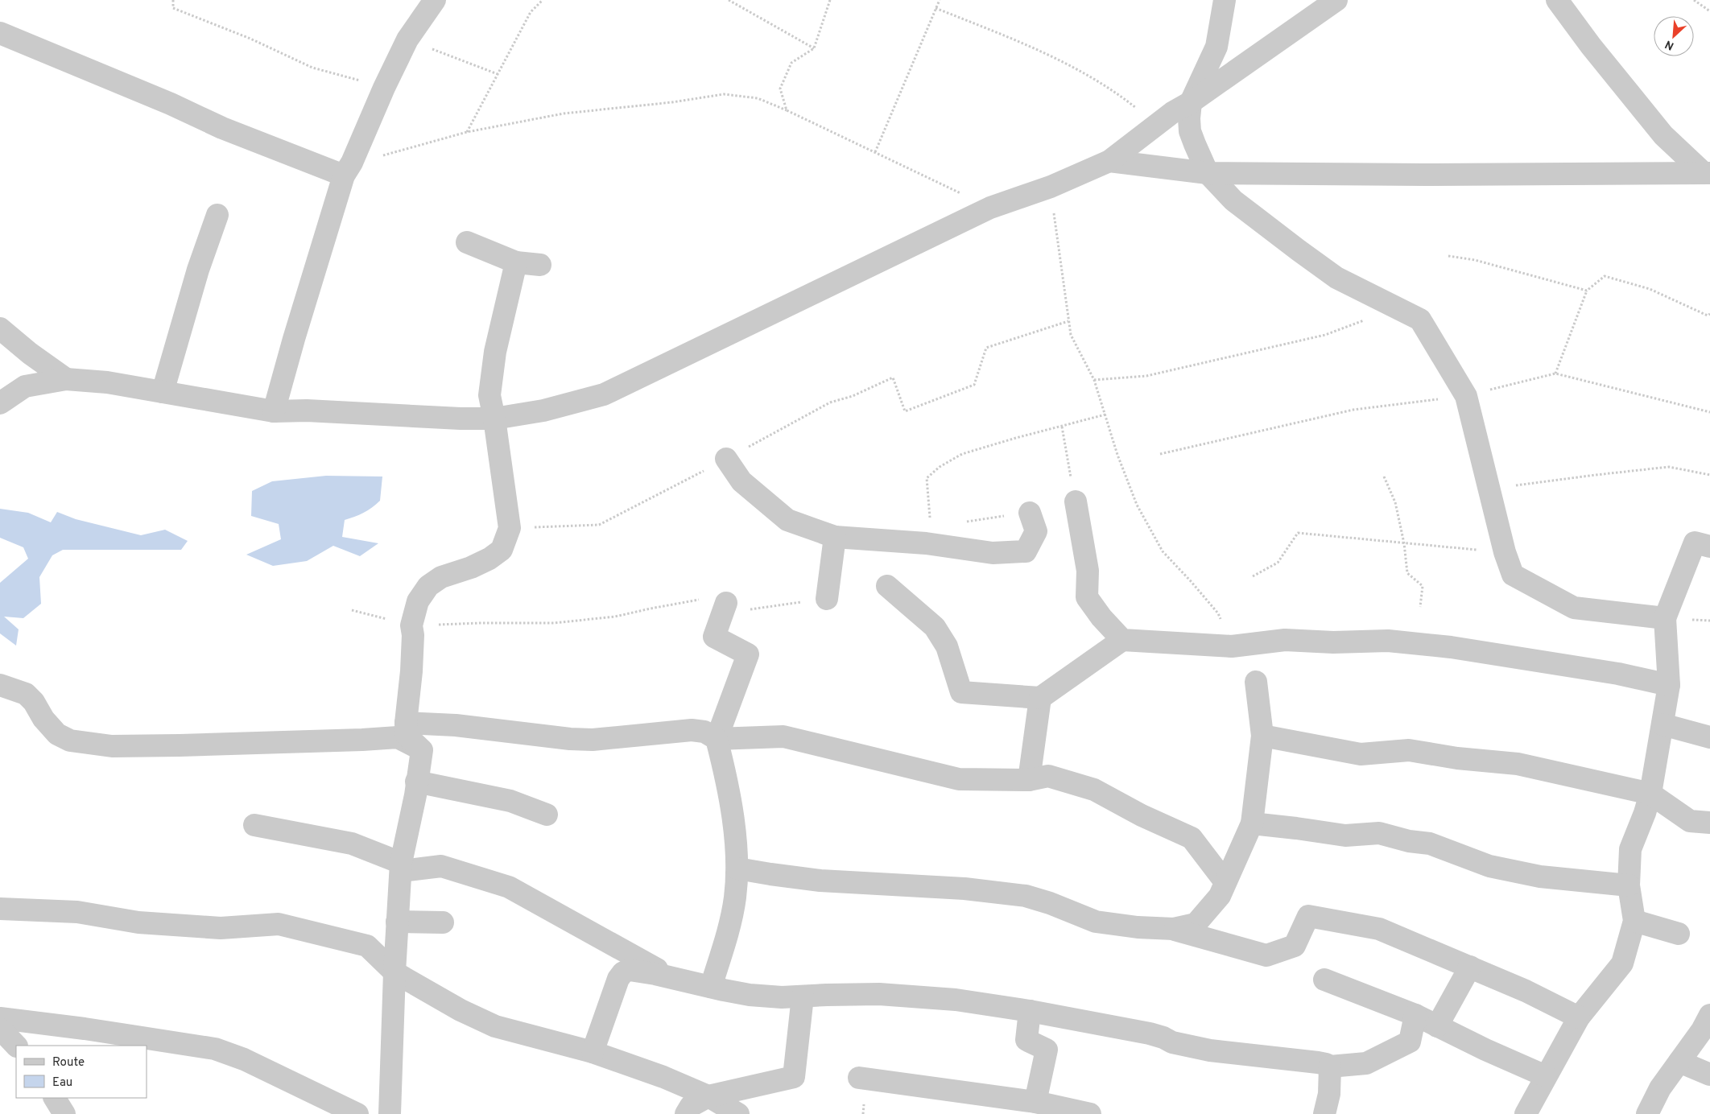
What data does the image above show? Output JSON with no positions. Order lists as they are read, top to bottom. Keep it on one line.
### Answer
{"legend":["Route","Eau"],"north":"bottom left"}
